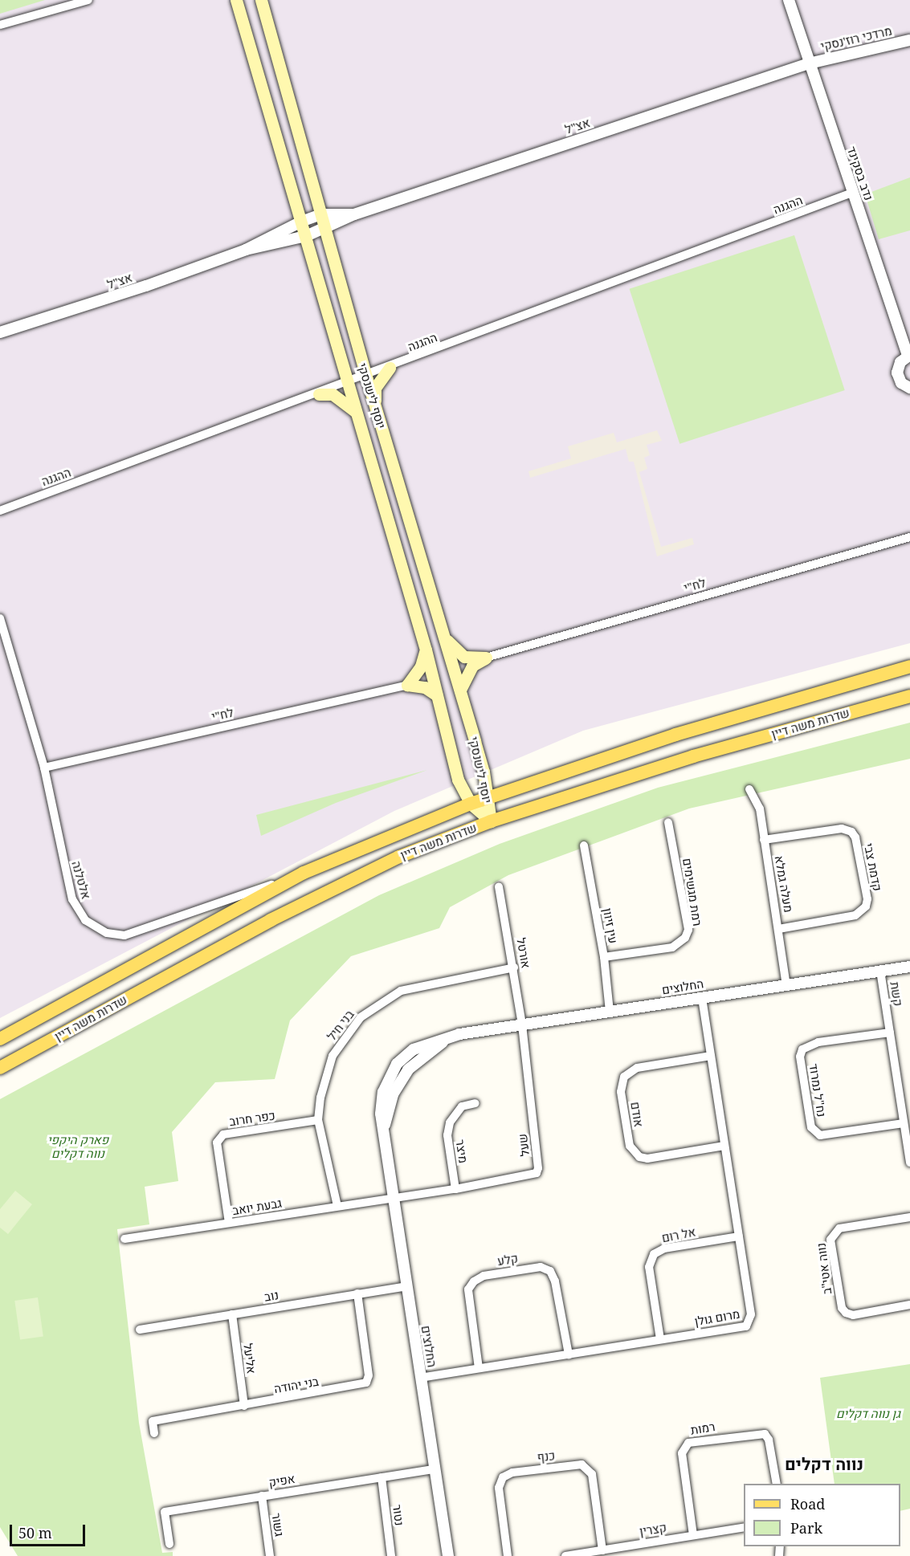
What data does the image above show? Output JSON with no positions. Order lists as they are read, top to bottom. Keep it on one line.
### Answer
{"streets":{"main road":["יוסף לישנסקי","שדרות משה דיין"],"street":["מרדכי רוז'נסקי","אצ\"ל","נדב בסקינד","ההגנה","לח\"י","קדמת צבי","אלטלנה","מעלה גמלא","רמת מגשימים","עין זיוון","אורטל","החלוצים","קשת","בני חיל","נח\"ל נמרוד","אודם","כפר חרוב","שעל","מיצר","גבעת יואב","אל רום","קלע","נווה אטי\"ב","נוב","מרום גולן","אליעל","בני יהודה","רמות","כנף","אפיק","נטור","גשור","קצרין"]},"crossings":[["מרדכי רוז'נסקי","אצ\"ל"],["מרדכי רוז'נסקי","נדב בסקינד"],["אצ\"ל","נדב בסקינד"],["אצ\"ל","יוסף לישנסקי"],["נדב בסקינד","ההגנה"],["ההגנה","יוסף לישנסקי"],["יוסף לישנסקי","שדרות משה דיין"],["לח\"י","אלטלנה"],["שדרות משה דיין","אלטלנה"],["קדמת צבי","מעלה גמלא"],["מעלה גמלא","החלוצים"],["רמת מגשימים","עין זיוון"],["עין זיוון","החלוצים"],["אורטל","החלוצים"],["אורטל","בני חיל"],["אורטל","שעל"],["החלוצים","קשת"],["החלוצים","שעל"],["החלוצים","גבעת יואב"],["החלוצים","נוב"],["החלוצים","מרום גולן"],["החלוצים","אפיק"],["קשת","נח\"ל נמרוד"],["בני חיל","כפר חרוב"],["בני חיל","גבעת יואב"],["אודם","מרום גולן"],["כפר חרוב","גבעת יואב"],["שעל","מיצר"],["שעל","גבעת יואב"],["אל רום","מרום גולן"],["קלע","מרום גולן"],["נוב","אליעל"],["נוב","בני יהודה"],["אליעל","בני יהודה"],["רמות","קצרין"],["כנף","קצרין"],["אפיק","נטור"],["אפיק","גשור"]],"districts":["נווה דקלים"],"parks":["פארק היקפי נווה דקלים","גן נווה דקלים"],"legend":["Road","Park"],"scale_bar":"50 m"}
